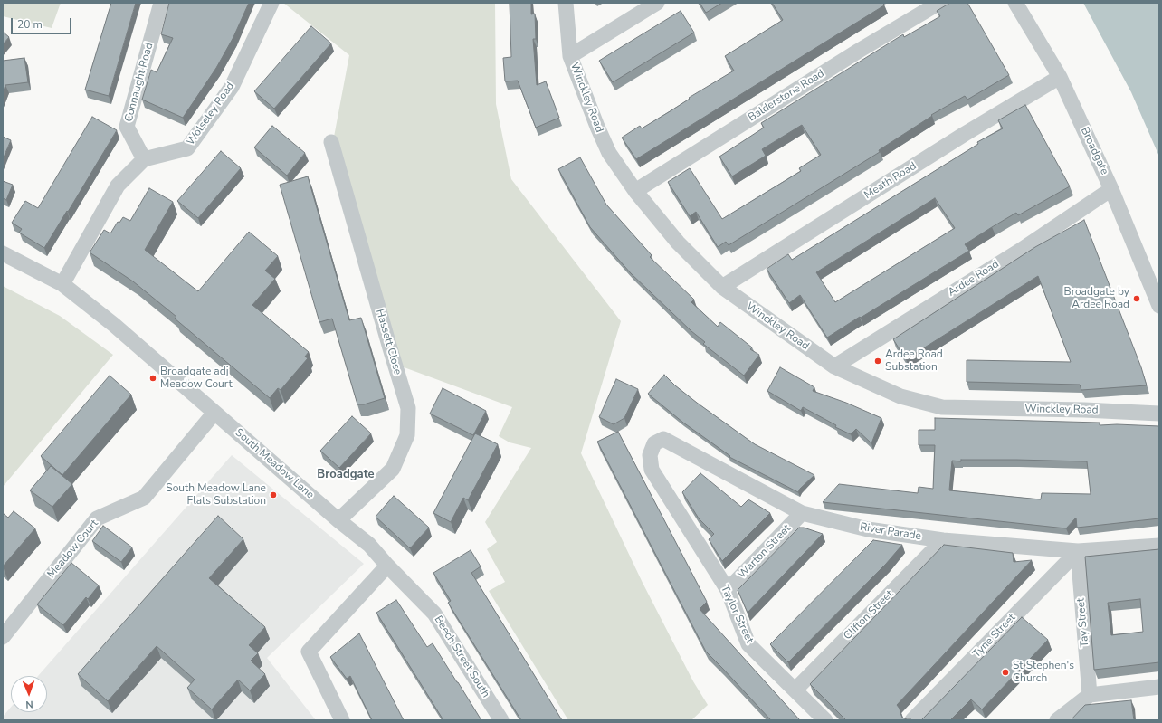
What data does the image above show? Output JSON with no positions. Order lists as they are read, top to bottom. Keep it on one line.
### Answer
{"streets":{"street":["Connaught Road","Balderstone Road","Winckley Road","Wolseley Road","Broadgate","Meath Road","Ardee Road","Hassett Close","South Meadow Lane","River Parade","Meadow Court","Warton Street","Taylor Street","Clifton Street","Tay Street","Tyne Street","Beech Street South"]},"crossings":[["Connaught Road","Wolseley Road"],["Balderstone Road","Winckley Road"],["Winckley Road","Meath Road"],["Winckley Road","Ardee Road"],["Broadgate","Meath Road"],["Broadgate","Ardee Road"],["Hassett Close","South Meadow Lane"],["South Meadow Lane","Meadow Court"],["South Meadow Lane","Beech Street South"],["River Parade","Warton Street"],["River Parade","Taylor Street"],["River Parade","Clifton Street"],["River Parade","Tay Street"],["River Parade","Tyne Street"],["Warton Street","Taylor Street"],["Taylor Street","Clifton Street"],["Tay Street","Tyne Street"]],"districts":["Broadgate"],"places":["Broadgate by Ardee Road","Ardee Road Substation","Broadgate adj Meadow Court","South Meadow Lane Flats Substation","St Stephen's Church"],"scale_bar":"20 m","north":"bottom"}
